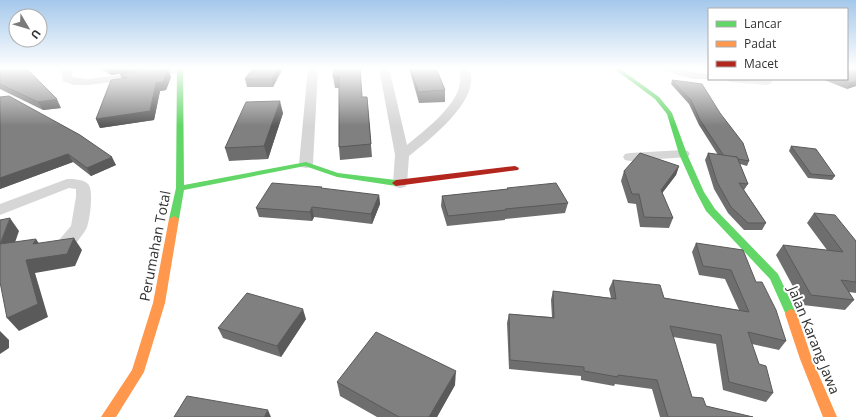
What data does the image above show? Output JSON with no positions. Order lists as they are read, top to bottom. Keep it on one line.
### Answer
{"streets":{"street":["Perumahan Total","Jalan Karang Jawa"]},"legend":["Lancar","Padat","Macet"],"north":"bottom right"}
